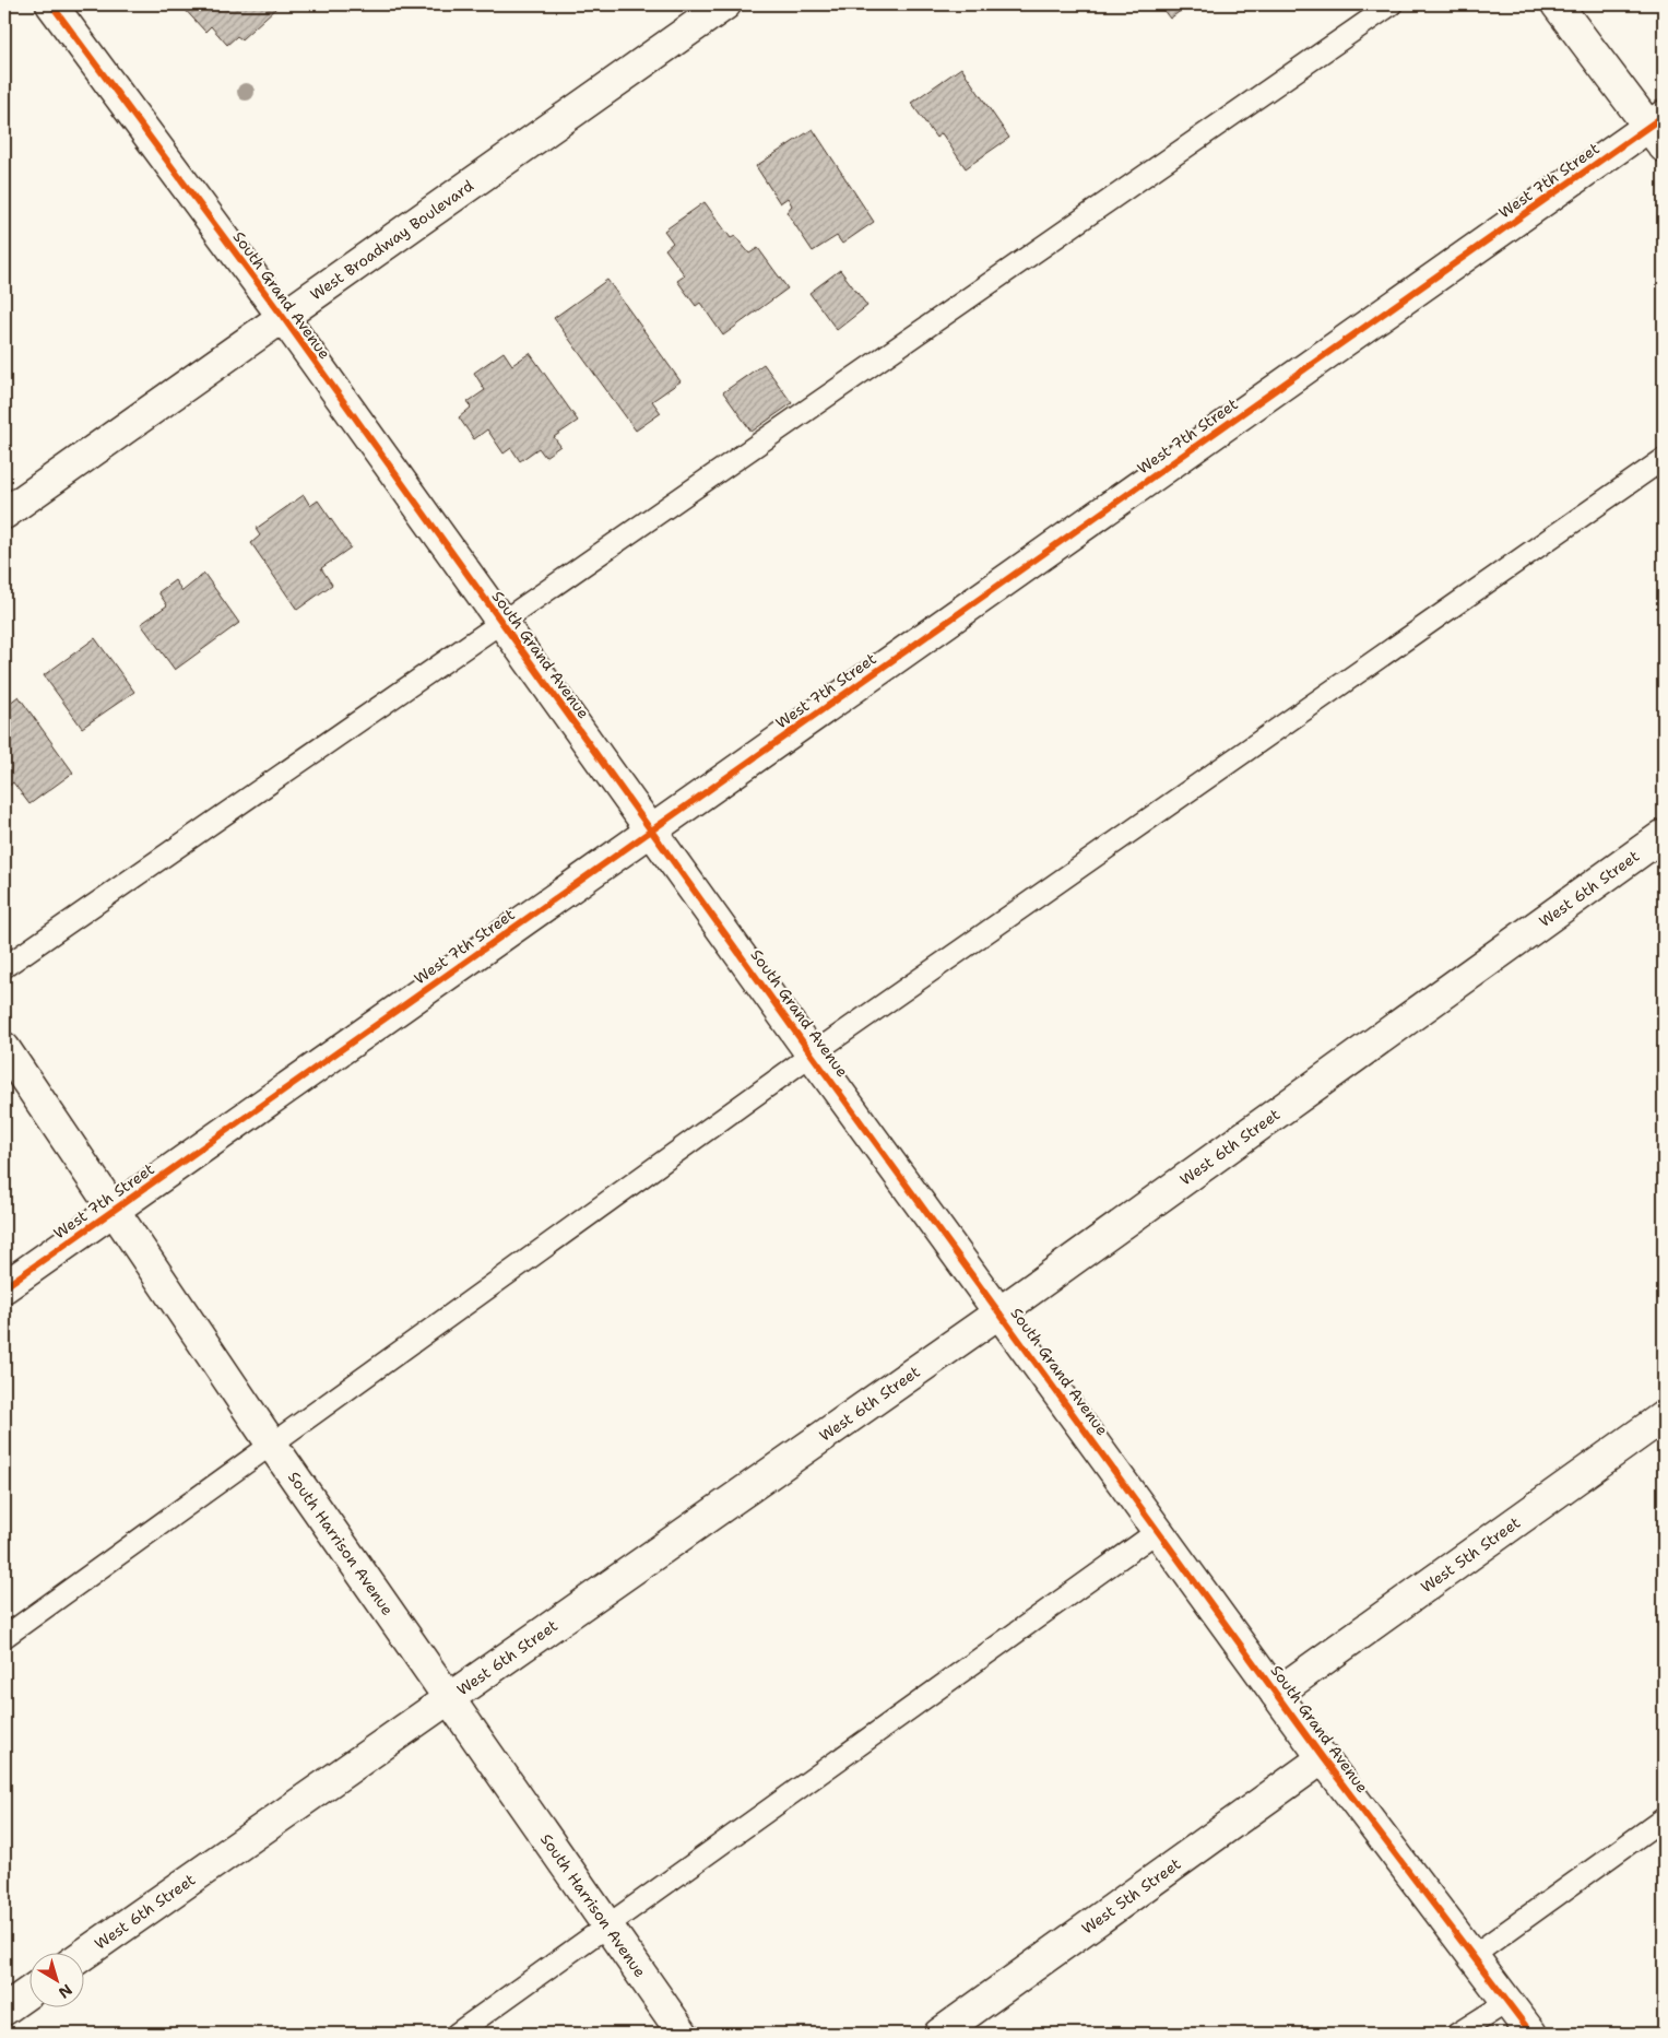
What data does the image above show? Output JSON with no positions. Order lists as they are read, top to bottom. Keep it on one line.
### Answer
{"streets":{"main road":["West 7th Street","West Broadway Boulevard","South Grand Avenue","West 6th Street","South Harrison Avenue","West 5th Street"]},"crossings":[["West 7th Street","South Grand Avenue"],["West 7th Street","South Harrison Avenue"],["West Broadway Boulevard","South Grand Avenue"],["South Grand Avenue","West 6th Street"],["South Grand Avenue","West 5th Street"],["West 6th Street","South Harrison Avenue"]],"north":"bottom right"}
